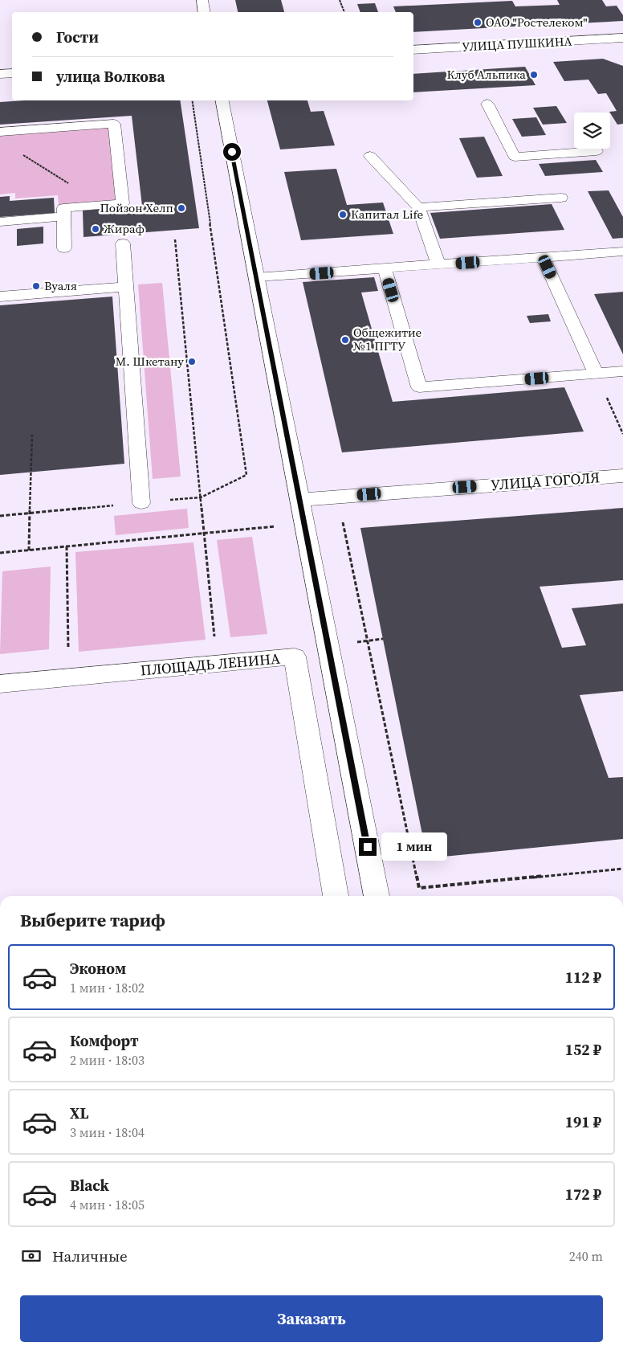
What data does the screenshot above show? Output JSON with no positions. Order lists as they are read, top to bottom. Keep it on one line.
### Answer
{"streets":{"street":["УЛИЦА ПУШКИНА","УЛИЦА ГОГОЛЯ","ПЛОЩАДЬ ЛЕНИНА"]},"places":["ОАО \"Ростелеком\"","Клуб Альпика","Пойзон Хелп","Капитал Life","Жираф","Вуаля","Общежитие №1 ПГТУ","М. Шкетану"],"page":{"banner":["Гости","улица Волкова"],"bubble":"1 мин","heading":"Выберите тариф","list":[{"name":"Эконом","note":"1 мин · 18:02","value":"112 ₽"},{"name":"Комфорт","note":"2 мин · 18:03","value":"152 ₽"},{"name":"XL","note":"3 мин · 18:04","value":"191 ₽"},{"name":"Black","note":"4 мин · 18:05","value":"172 ₽"}],"pay":["Наличные","240 m"],"buttons":"Заказать"}}
